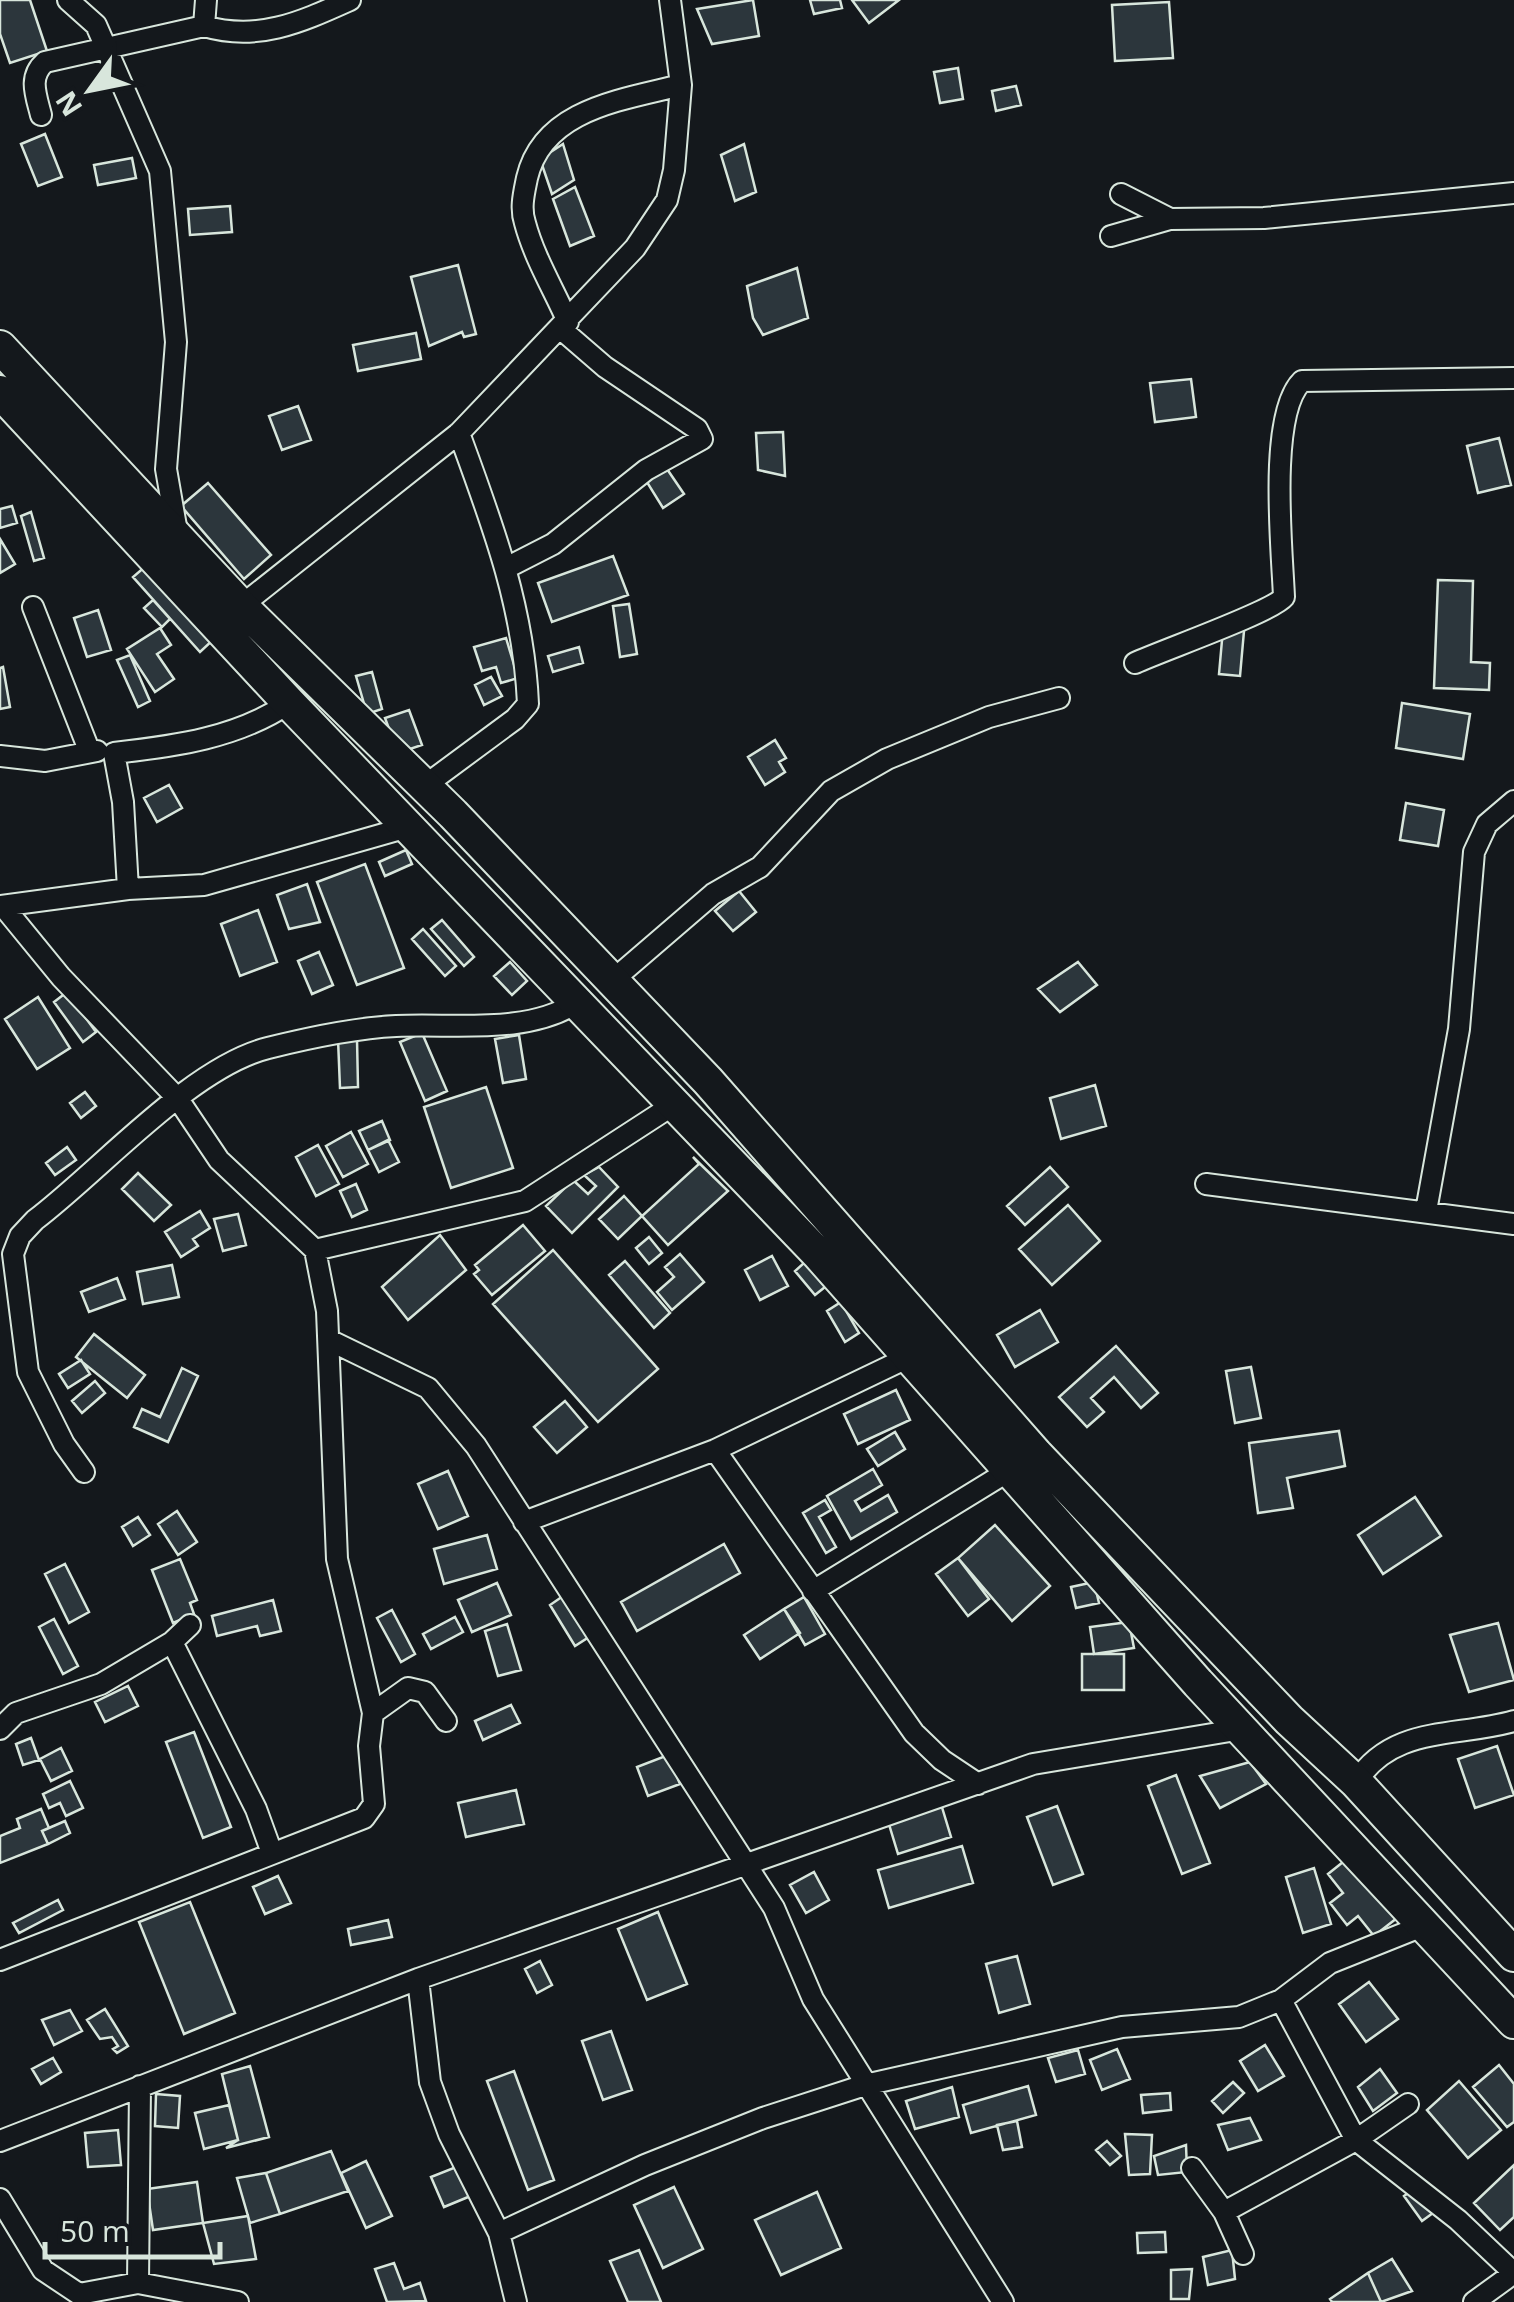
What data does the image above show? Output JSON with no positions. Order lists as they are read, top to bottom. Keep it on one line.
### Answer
{"scale_bar":"50 m","north":"bottom left"}
